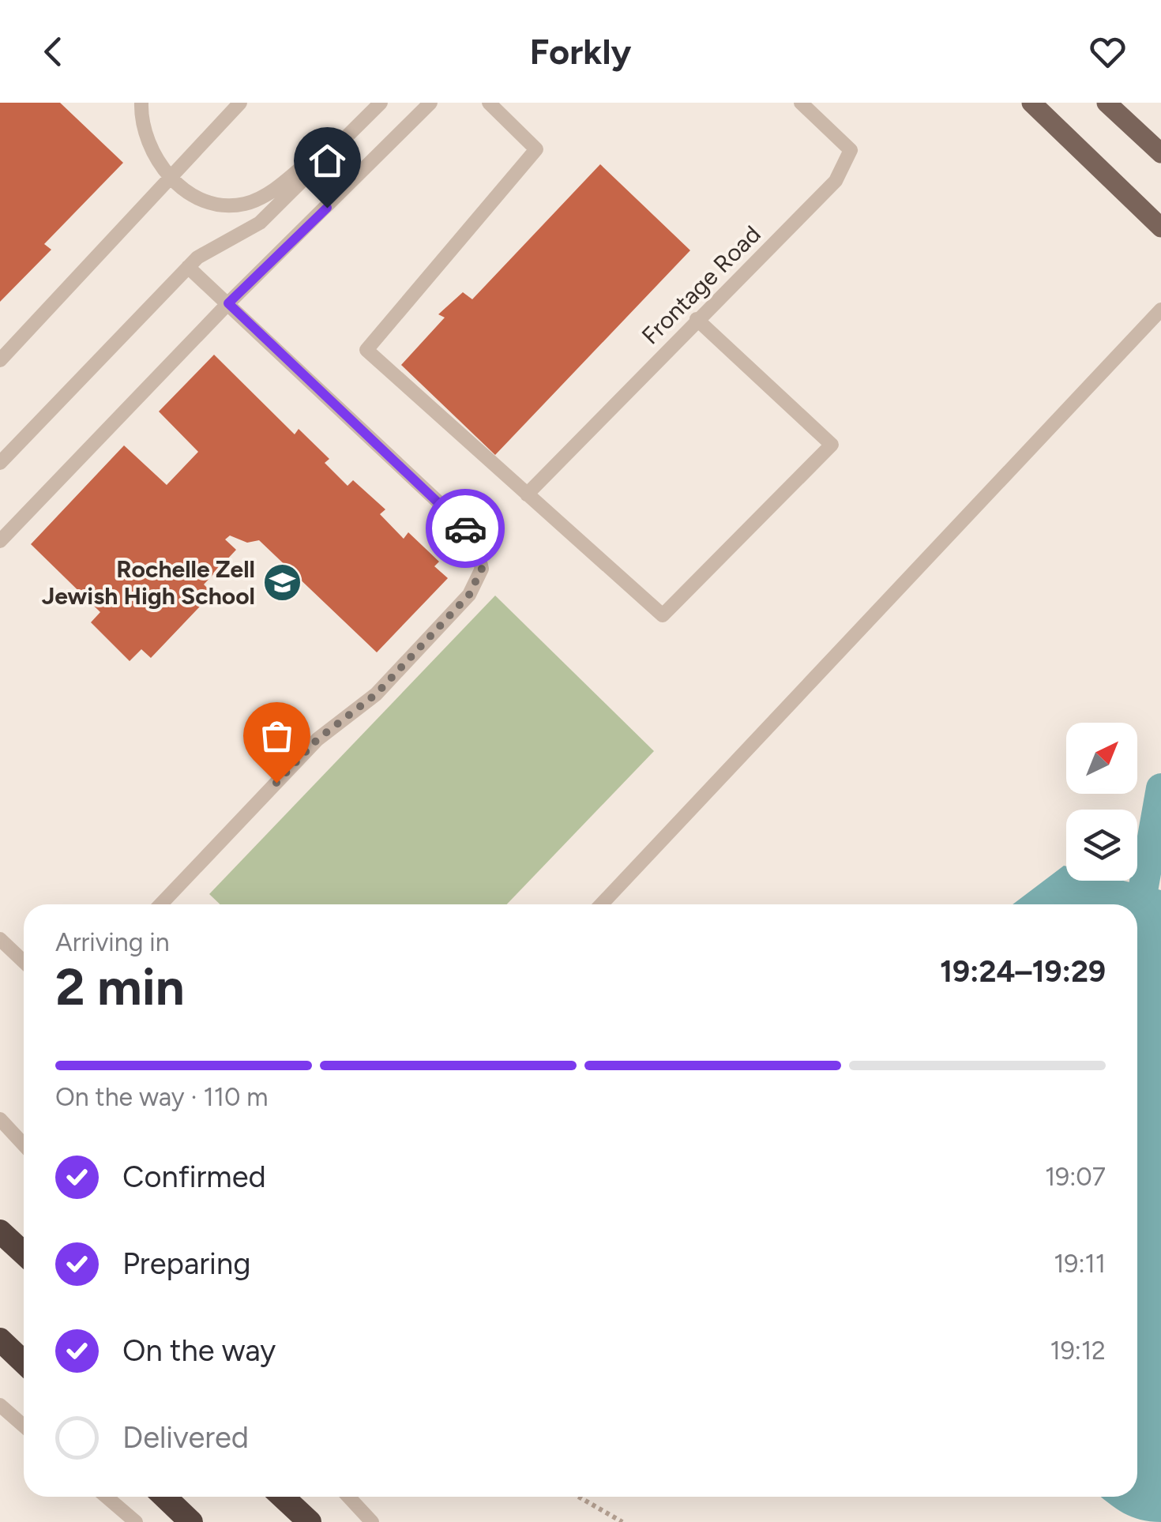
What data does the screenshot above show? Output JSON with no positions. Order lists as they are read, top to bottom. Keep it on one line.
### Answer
{"streets":{"lane":["Frontage Road"]},"places":{"school or university":["Rochelle Zell Jewish High School"]},"north":"top right","page":{"header":"Forkly","heading":["2 min","Arriving in","19:24–19:29"],"bar":"On the way · 110 m","list":[["Confirmed","19:07"],["Preparing","19:11"],["On the way","19:12"],"Delivered"]}}
